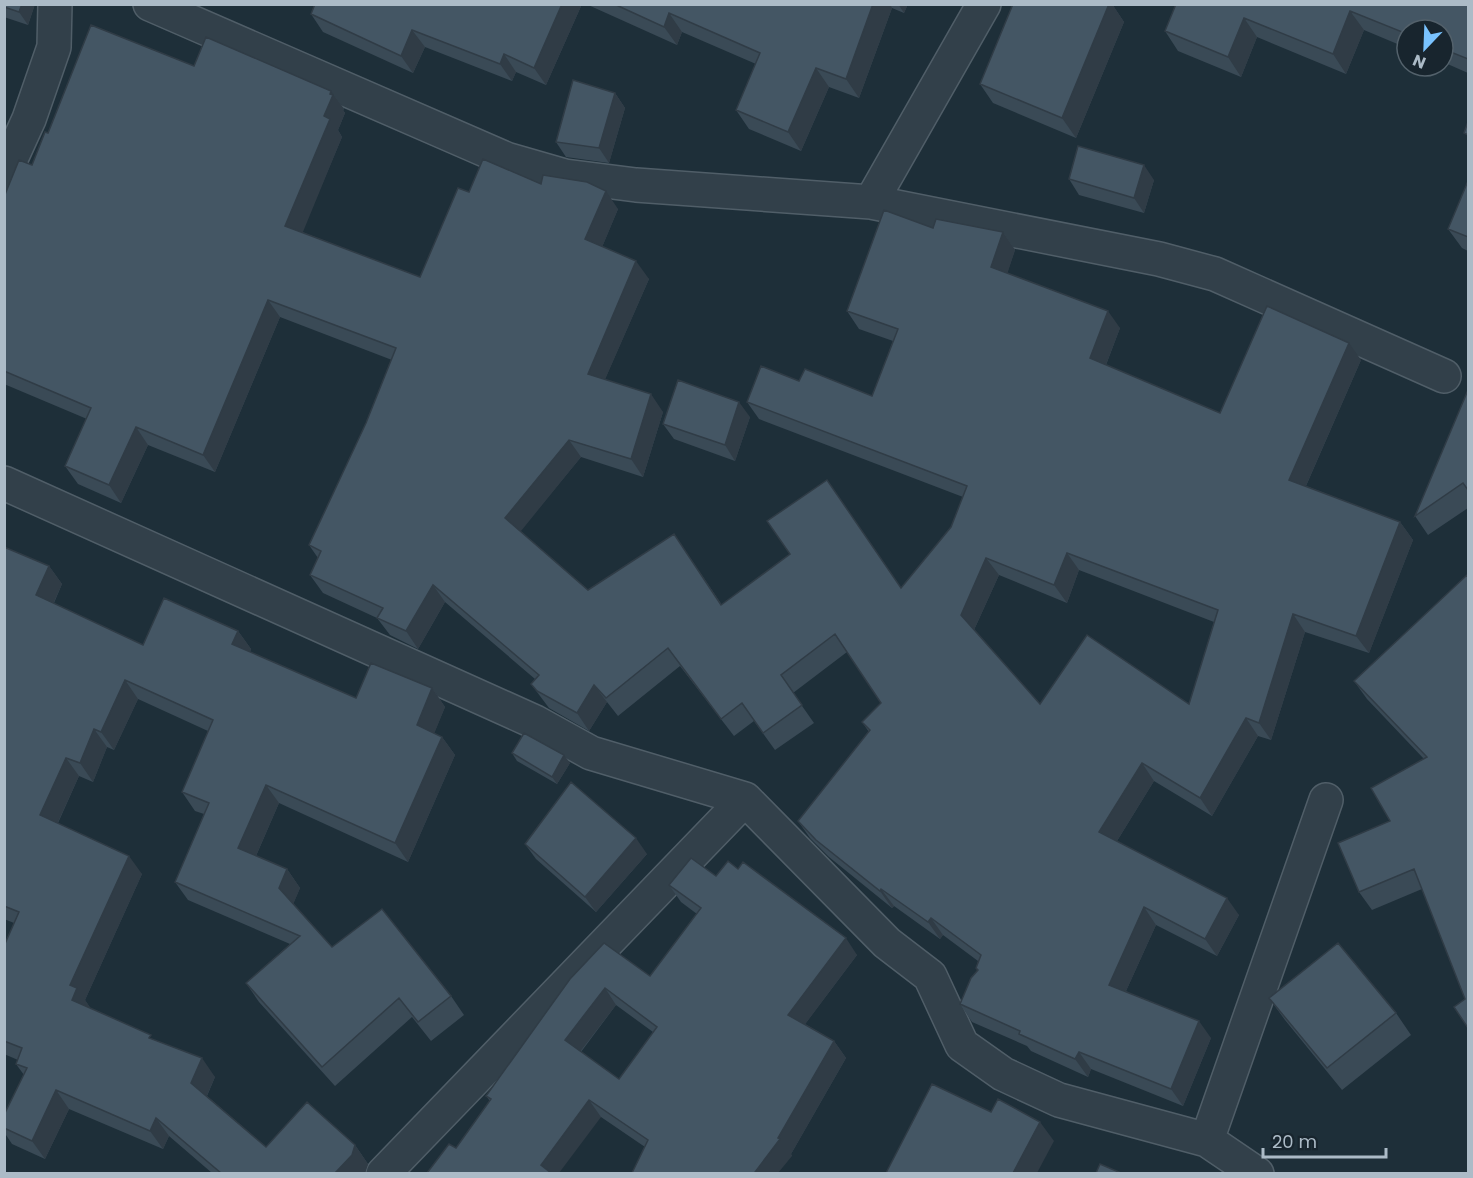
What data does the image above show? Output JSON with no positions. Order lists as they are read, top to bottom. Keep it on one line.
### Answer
{"scale_bar":"20 m","north":"bottom left"}
